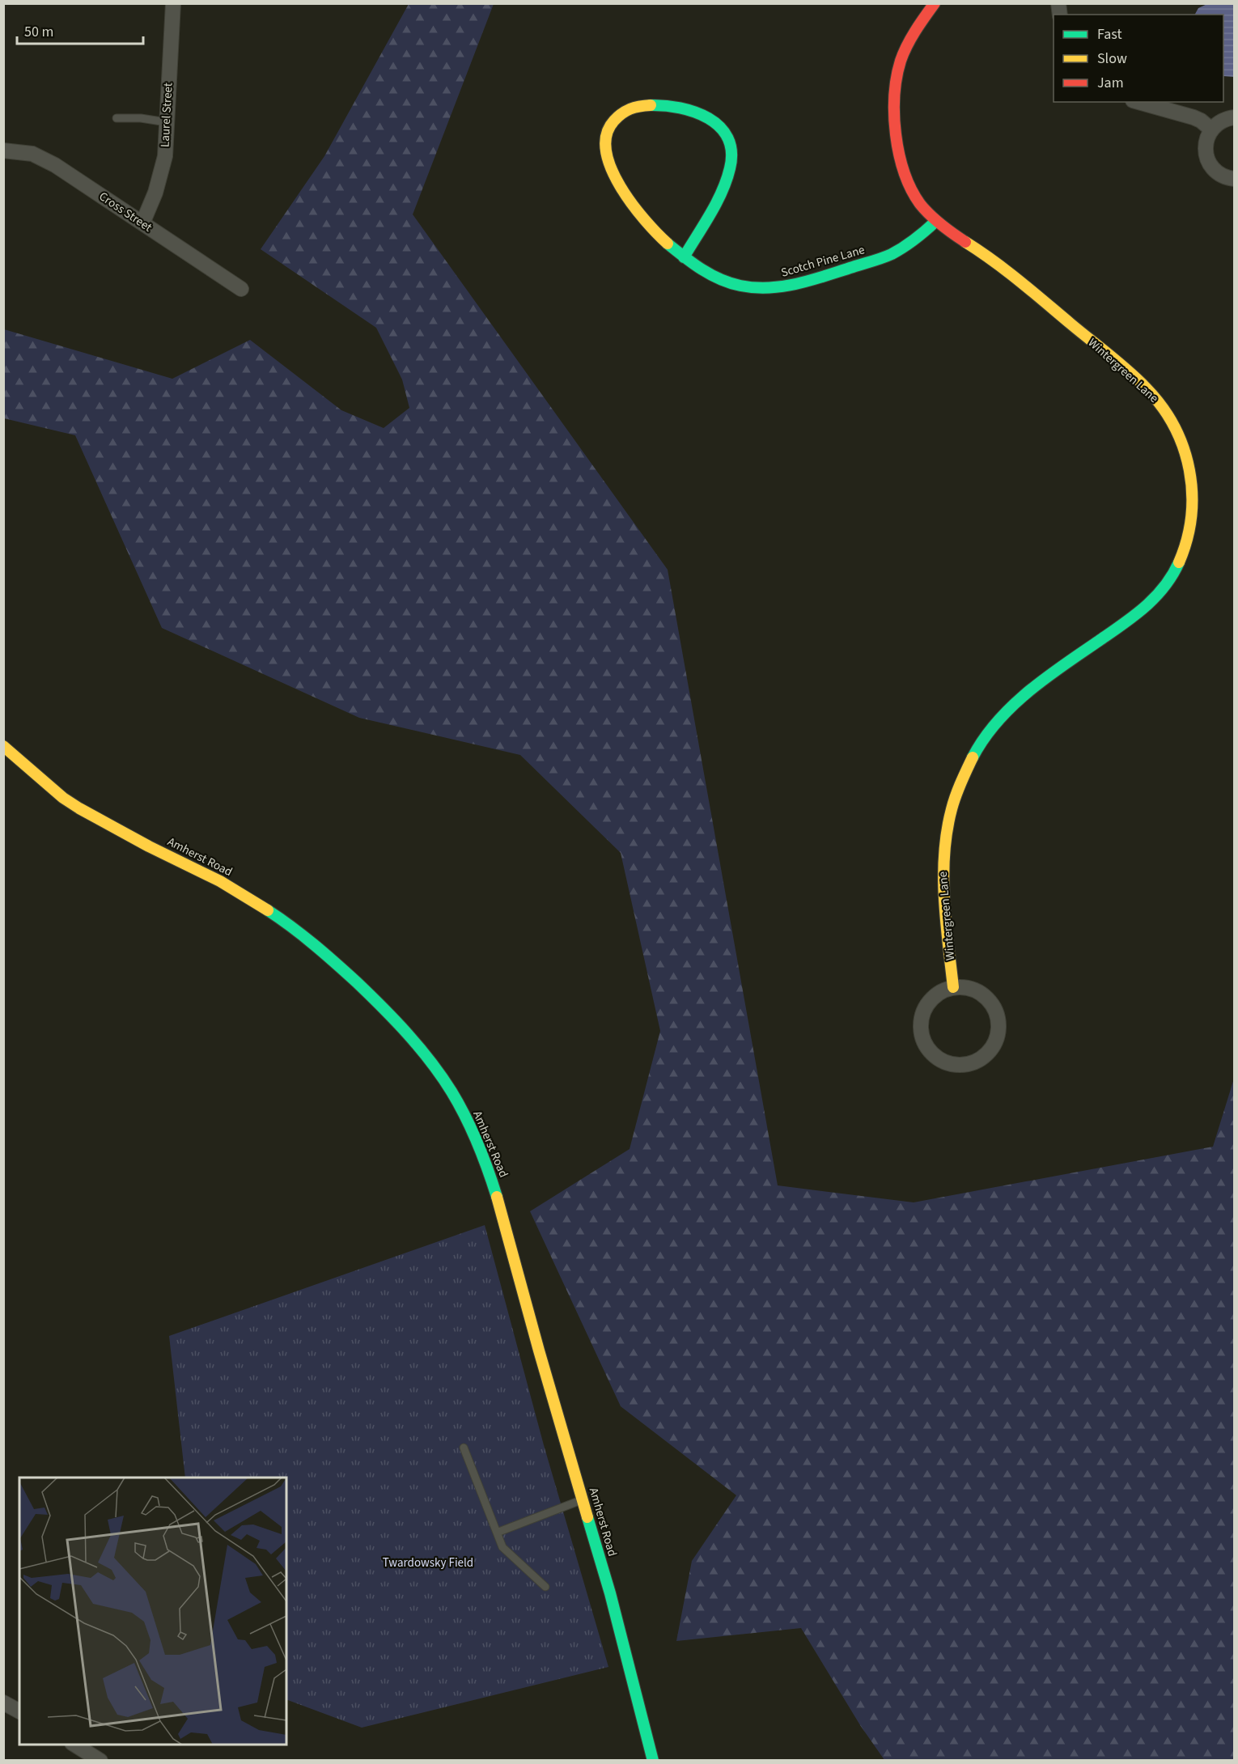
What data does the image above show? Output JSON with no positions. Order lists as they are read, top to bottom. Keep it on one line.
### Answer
{"streets":{"street":["Laurel Street","Cross Street","Scotch Pine Lane","Wintergreen Lane","Amherst Road"]},"crossings":[["Laurel Street","Cross Street"],["Scotch Pine Lane","Wintergreen Lane"]],"parks":["Twardowsky Field"],"legend":["Fast","Slow","Jam"],"scale_bar":"50 m"}
